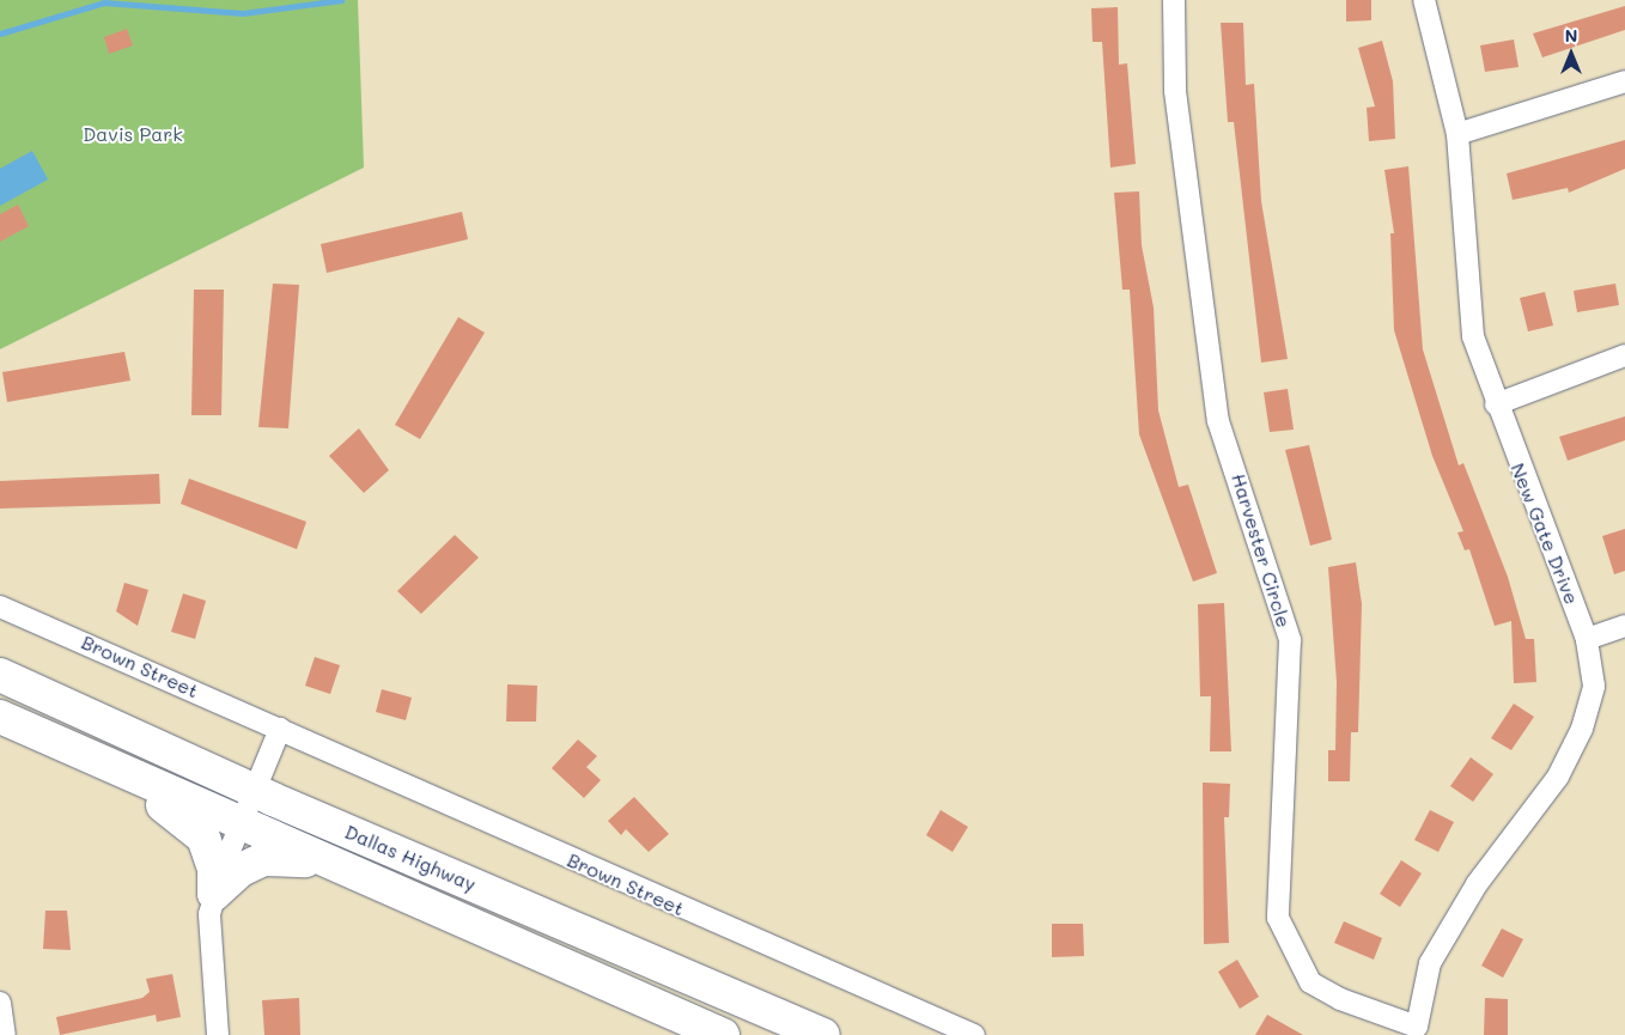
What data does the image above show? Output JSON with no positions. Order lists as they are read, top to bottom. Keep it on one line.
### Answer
{"streets":{"main road":["Dallas Highway"],"street":["New Gate Drive","Harvester Circle","Brown Street"]},"crossings":[["New Gate Drive","Harvester Circle"]],"parks":["Davis Park"],"north":"top"}
